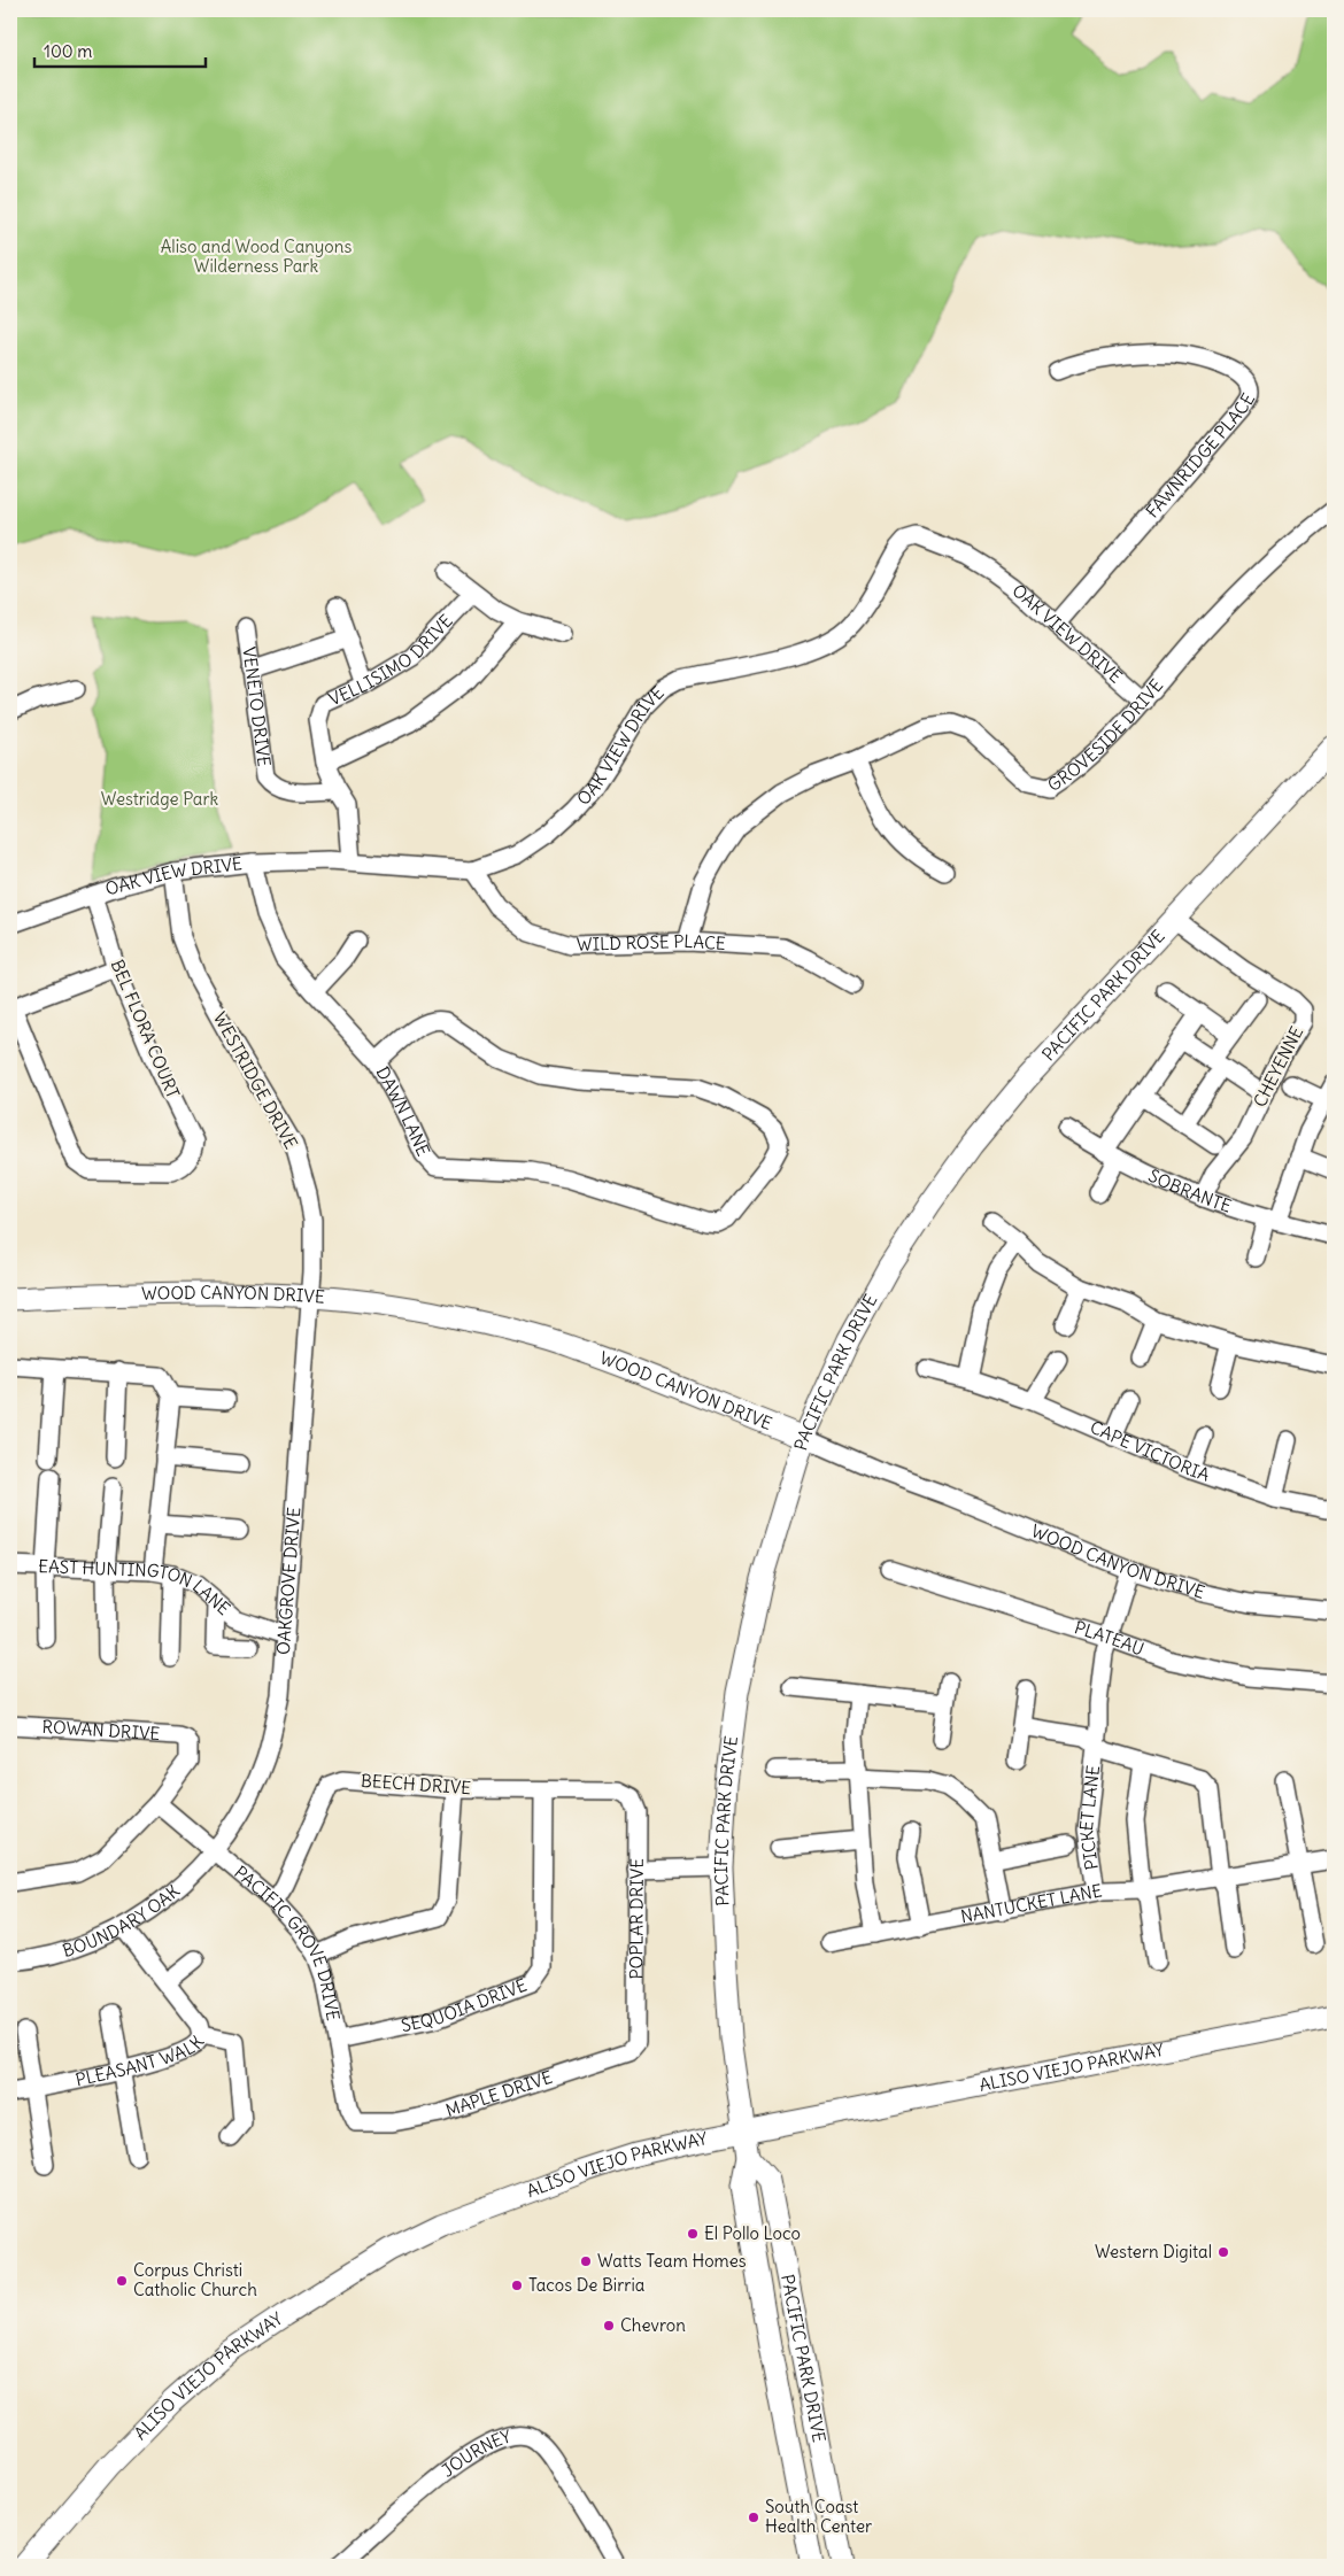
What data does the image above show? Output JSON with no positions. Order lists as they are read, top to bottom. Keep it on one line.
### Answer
{"streets":{"main road":["PACIFIC PARK DRIVE","WOOD CANYON DRIVE","ALISO VIEJO PARKWAY"],"street":["FAWNRIDGE PLACE","OAK VIEW DRIVE","VELLISIMO DRIVE","VENETO DRIVE","GROVESIDE DRIVE","WILD ROSE PLACE","BEL FLORA COURT","CHEYENNE","WESTRIDGE DRIVE","DAWN LANE","SOBRANTE","CAPE VICTORIA","OAKGROVE DRIVE","EAST HUNTINGTON LANE","PLATEAU","ROWAN DRIVE","BEECH DRIVE","PICKET LANE","NANTUCKET LANE","BOUNDARY OAK","POPLAR DRIVE","PACIFIC GROVE DRIVE","SEQUOIA DRIVE","PLEASANT WALK","MAPLE DRIVE","JOURNEY"]},"crossings":[["FAWNRIDGE PLACE","OAK VIEW DRIVE"],["OAK VIEW DRIVE","VELLISIMO DRIVE"],["OAK VIEW DRIVE","GROVESIDE DRIVE"],["OAK VIEW DRIVE","WILD ROSE PLACE"],["OAK VIEW DRIVE","BEL FLORA COURT"],["OAK VIEW DRIVE","WESTRIDGE DRIVE"],["OAK VIEW DRIVE","DAWN LANE"],["VELLISIMO DRIVE","VENETO DRIVE"],["GROVESIDE DRIVE","WILD ROSE PLACE"],["PACIFIC PARK DRIVE","CHEYENNE"],["PACIFIC PARK DRIVE","WOOD CANYON DRIVE"],["PACIFIC PARK DRIVE","ALISO VIEJO PARKWAY"],["CHEYENNE","SOBRANTE"],["WESTRIDGE DRIVE","WOOD CANYON DRIVE"],["WESTRIDGE DRIVE","OAKGROVE DRIVE"],["WOOD CANYON DRIVE","OAKGROVE DRIVE"],["WOOD CANYON DRIVE","PICKET LANE"],["OAKGROVE DRIVE","EAST HUNTINGTON LANE"],["OAKGROVE DRIVE","BOUNDARY OAK"],["OAKGROVE DRIVE","PACIFIC GROVE DRIVE"],["PLATEAU","PICKET LANE"],["ROWAN DRIVE","PACIFIC GROVE DRIVE"],["BEECH DRIVE","POPLAR DRIVE"],["BEECH DRIVE","PACIFIC GROVE DRIVE"],["BEECH DRIVE","SEQUOIA DRIVE"],["PICKET LANE","NANTUCKET LANE"],["BOUNDARY OAK","PACIFIC GROVE DRIVE"],["BOUNDARY OAK","PLEASANT WALK"],["POPLAR DRIVE","MAPLE DRIVE"],["PACIFIC GROVE DRIVE","SEQUOIA DRIVE"],["PACIFIC GROVE DRIVE","MAPLE DRIVE"]],"parks":["Aliso and Wood Canyons Wilderness Park","Westridge Park"],"places":["El Pollo Loco","Western Digital","Watts Team Homes","Corpus Christi Catholic Church","Tacos De Birria","Chevron","South Coast Health Center"],"scale_bar":"100 m"}
